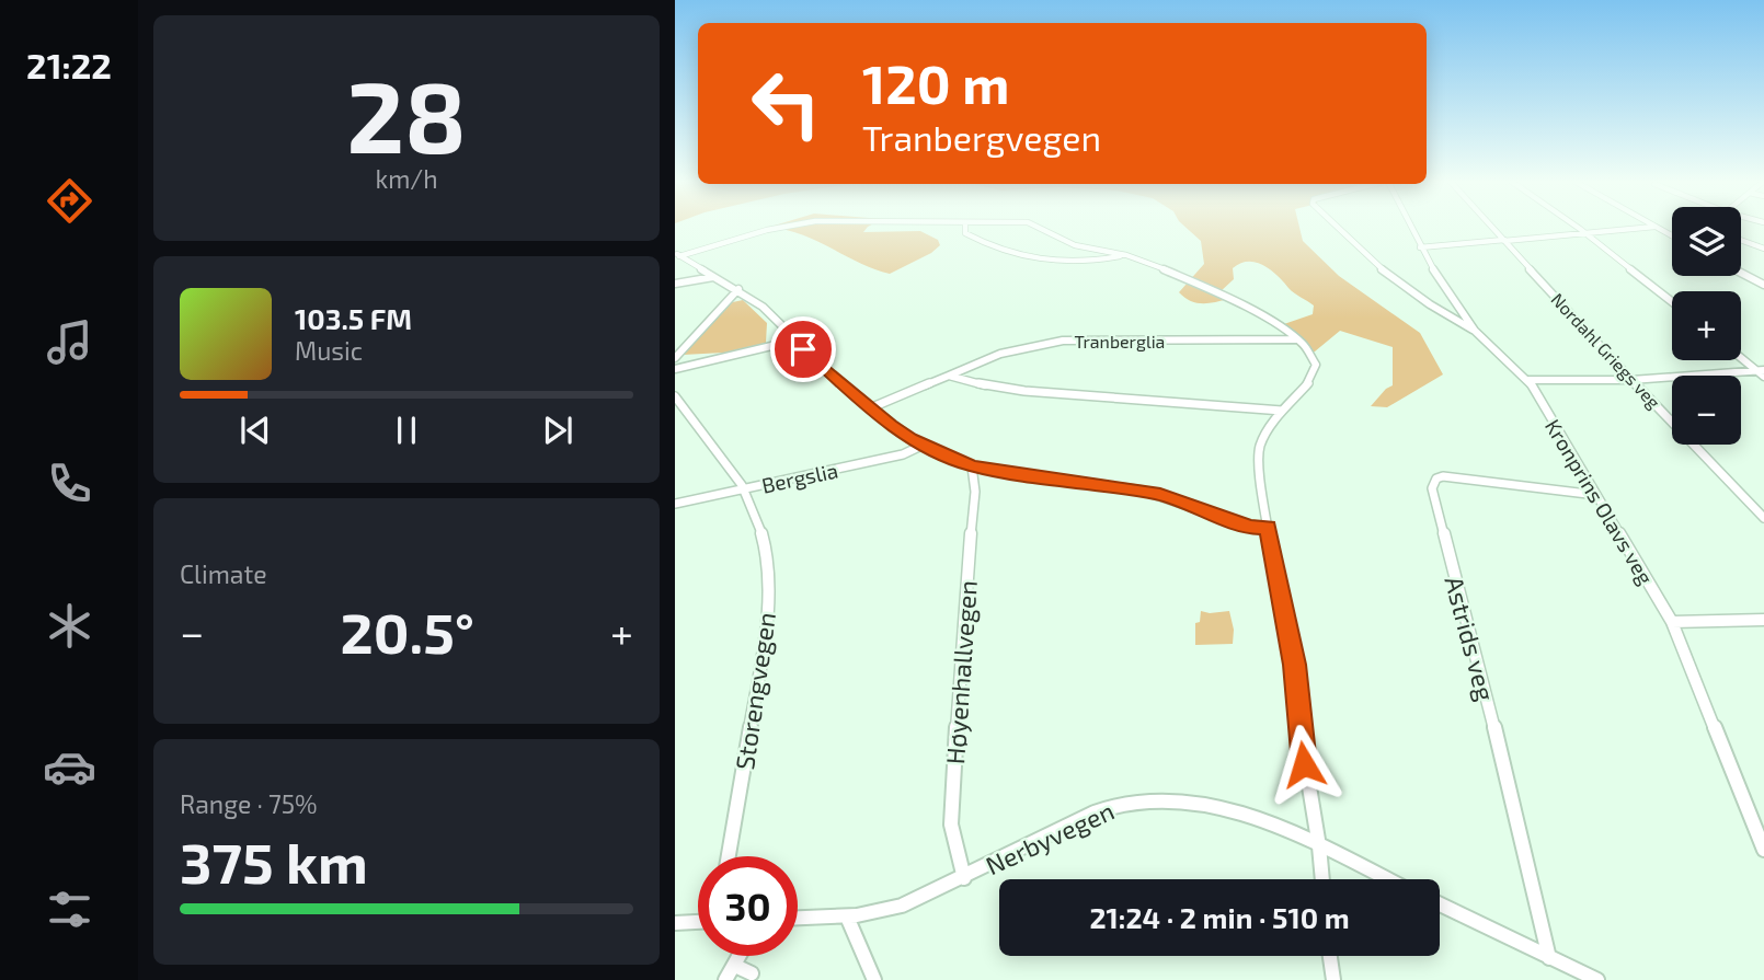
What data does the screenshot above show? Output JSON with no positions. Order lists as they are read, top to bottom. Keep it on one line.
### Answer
{"streets":{"street":["Tranberglia","Nordahl Griegs veg","Bergslia","Kronprins Olavs veg","Astrids veg","Høyenhallvegen","Storengvegen","Nerbyvegen"]},"crossings":[["Bergslia","Storengvegen"],["Kronprins Olavs veg","Astrids veg"],["Høyenhallvegen","Nerbyvegen"]],"page":{"tabs":"21:22","tile":[["28","km/h"],"Climate",["Range · 75%","375 km"]],"turn":["120 m","Tranbergvegen"],"map_buttons":["+","−"],"song":["103.5 FM","Music"],"heat":["−","20.5°","+"],"limit":"30","trip":"21:24 · 2 min · 510 m"}}
